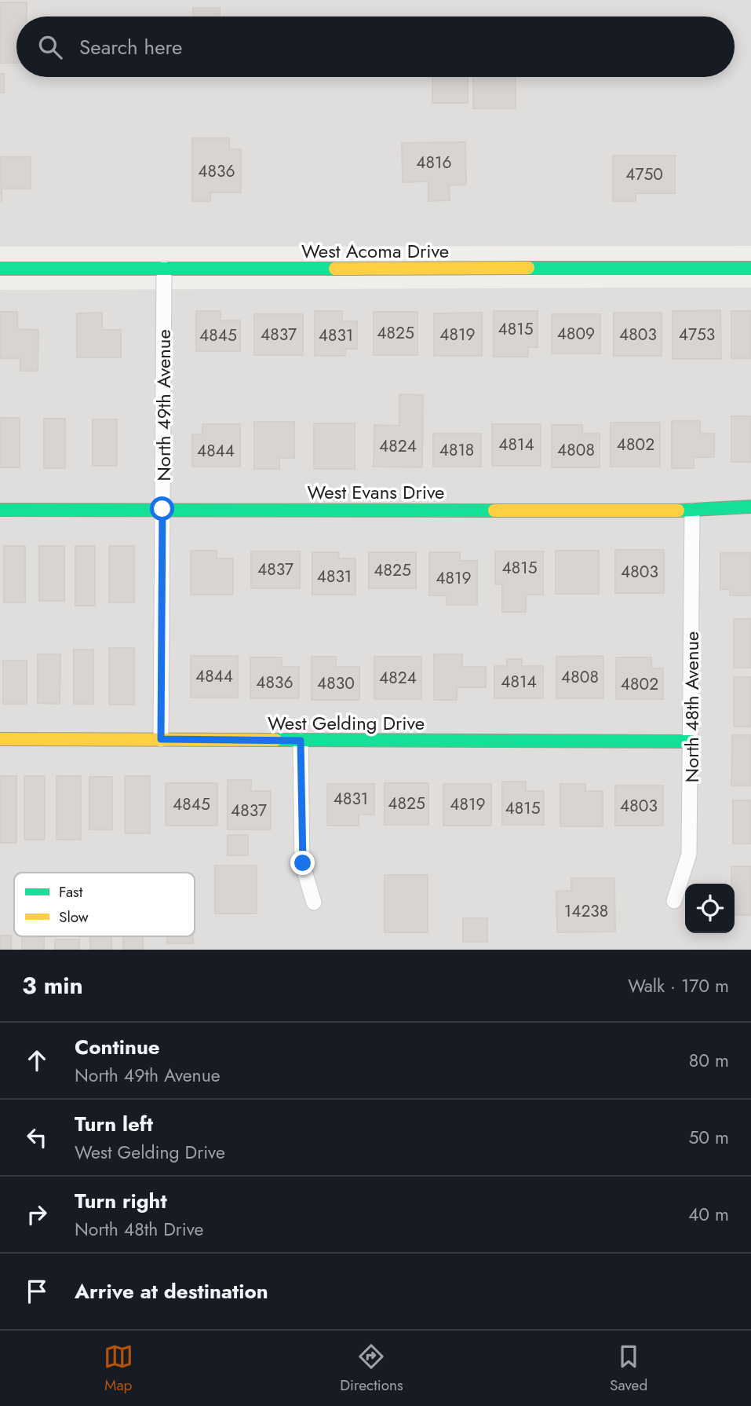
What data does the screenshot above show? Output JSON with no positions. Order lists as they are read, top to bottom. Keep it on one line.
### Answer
{"streets":{"street":["West Acoma Drive","North 49th Avenue","West Evans Drive","North 48th Avenue","West Gelding Drive"]},"crossings":[["West Acoma Drive","North 49th Avenue"],["North 49th Avenue","West Evans Drive"],["North 49th Avenue","West Gelding Drive"],["West Evans Drive","North 48th Avenue"],["North 48th Avenue","West Gelding Drive"]],"house_numbers":["4816","4836","4750","4815","4825","4809","4837","4819","4803","4753","4845","4831","4814","4802","4824","4818","4808","4844","4815","4837","4825","4803","4831","4819","4844","4808","4824","4814","4836","4830","4802","4831","4825","4845","4819","4803","4815","4837","14238"],"legend":["Fast","Slow"],"page":{"search":"Search here","heading":["3 min","Walk · 170 m"],"list":[["Continue","North 49th Avenue","80 m"],["Turn left","West Gelding Drive","50 m"],["Turn right","North 48th Drive","40 m"],"Arrive at destination"],"nav":["Map","Directions","Saved"]}}
